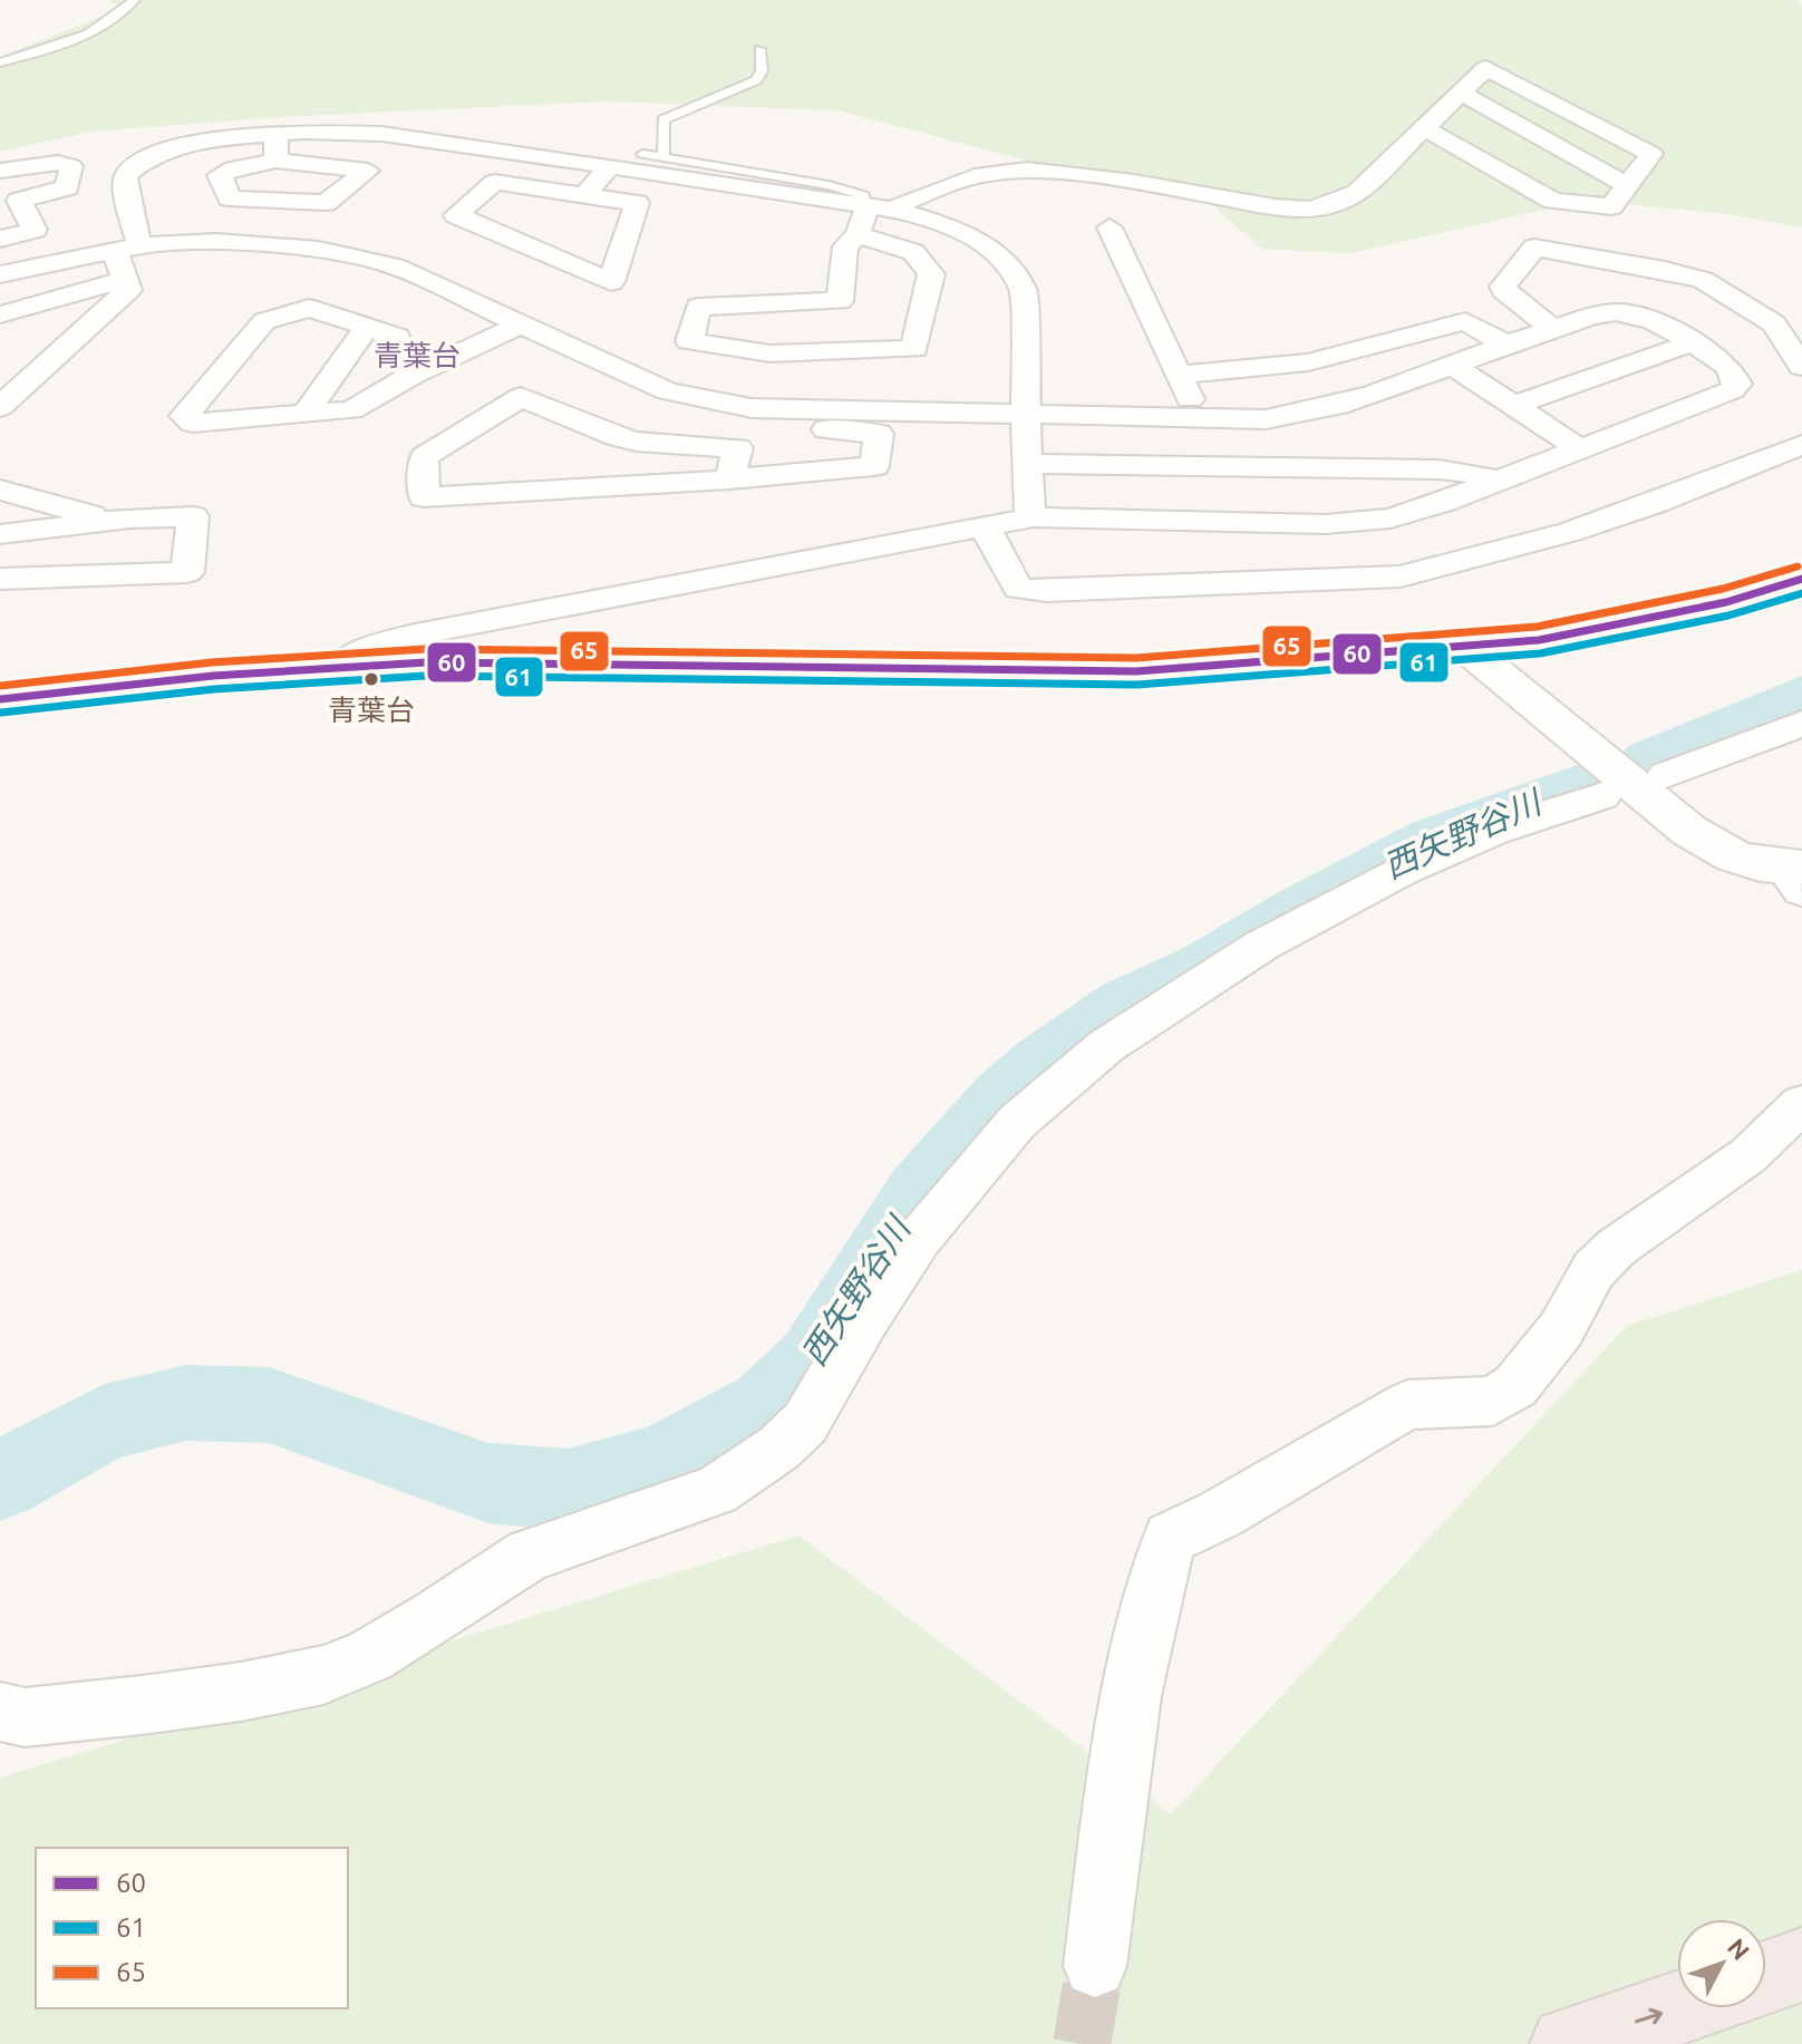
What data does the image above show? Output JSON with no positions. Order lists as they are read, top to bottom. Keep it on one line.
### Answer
{"districts":["青葉台"],"water":["西矢野谷川"],"places":["青葉台"],"lines":["transit line 65","transit line 60","transit line 61"],"legend":["60","61","65"],"north":"top right"}
